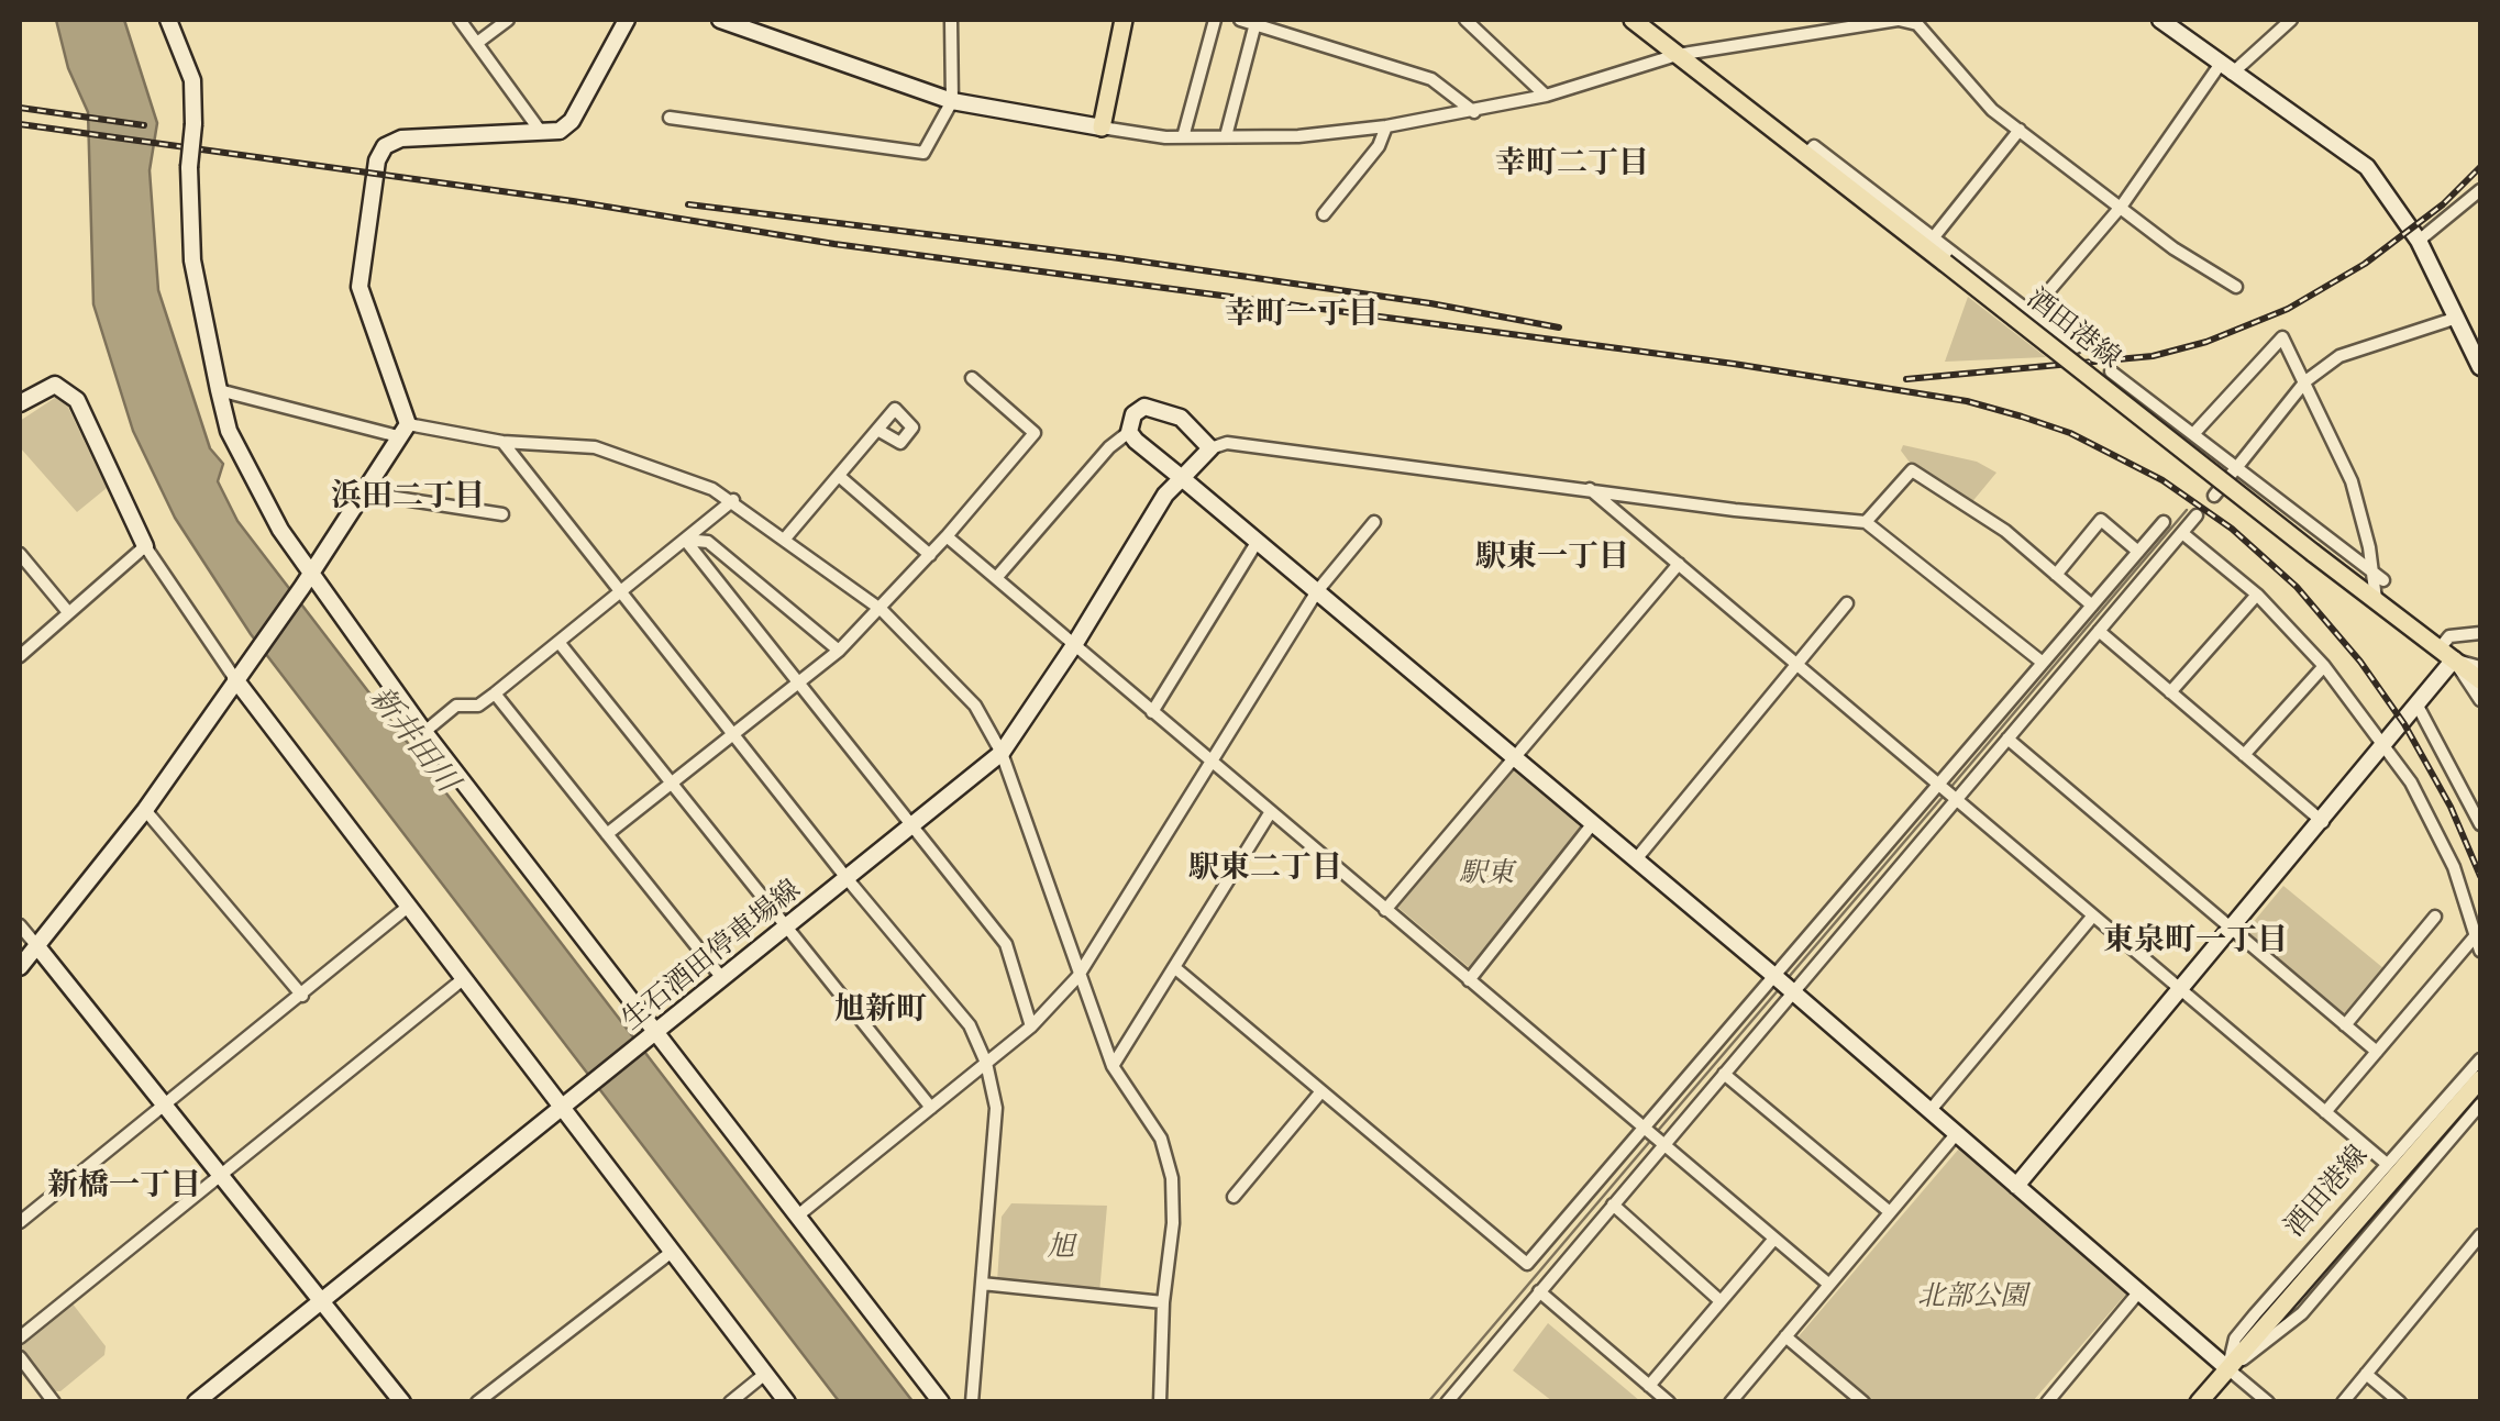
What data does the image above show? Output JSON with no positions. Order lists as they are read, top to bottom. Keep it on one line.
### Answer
{"streets":{"main road":["酒田港線"],"street":["生石酒田停車場線"]},"districts":["幸町二丁目","幸町一丁目","浜田二丁目","駅東一丁目","駅東二丁目","東泉町一丁目","旭新町","新橋一丁目"],"water":["新井田川"],"parks":["駅東","旭","北部公園"]}
